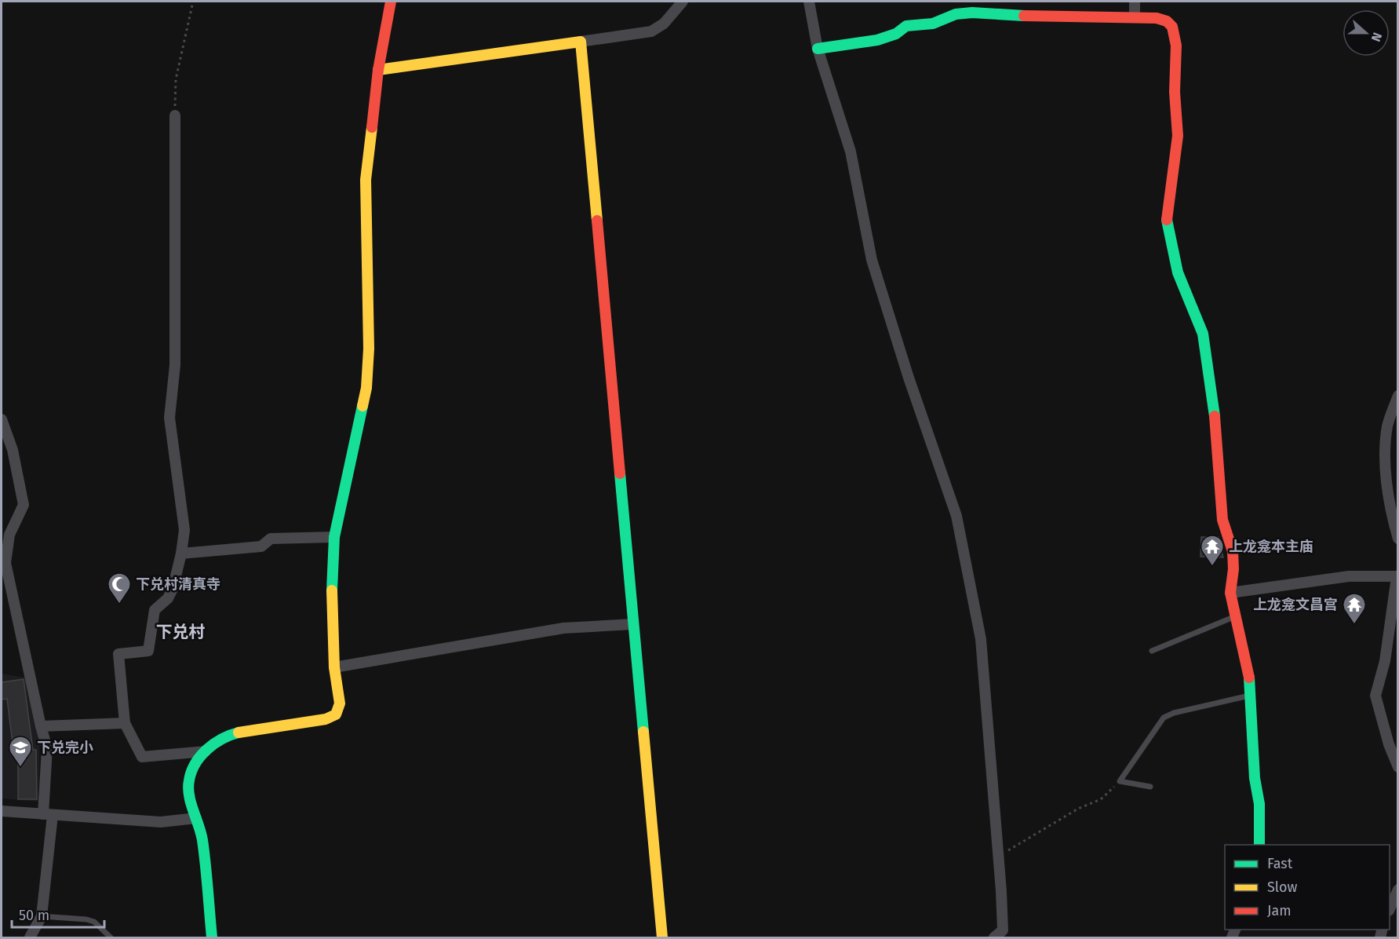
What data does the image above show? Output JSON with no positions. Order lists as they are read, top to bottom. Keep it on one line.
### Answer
{"districts":["下兑村"],"places":{"temple":["上龙龛本主庙","上龙龛文昌宫"],"mosque":["下兑村清真寺"],"school or university":["下兑完小"]},"legend":["Fast","Slow","Jam"],"scale_bar":"50 m","north":"right"}
